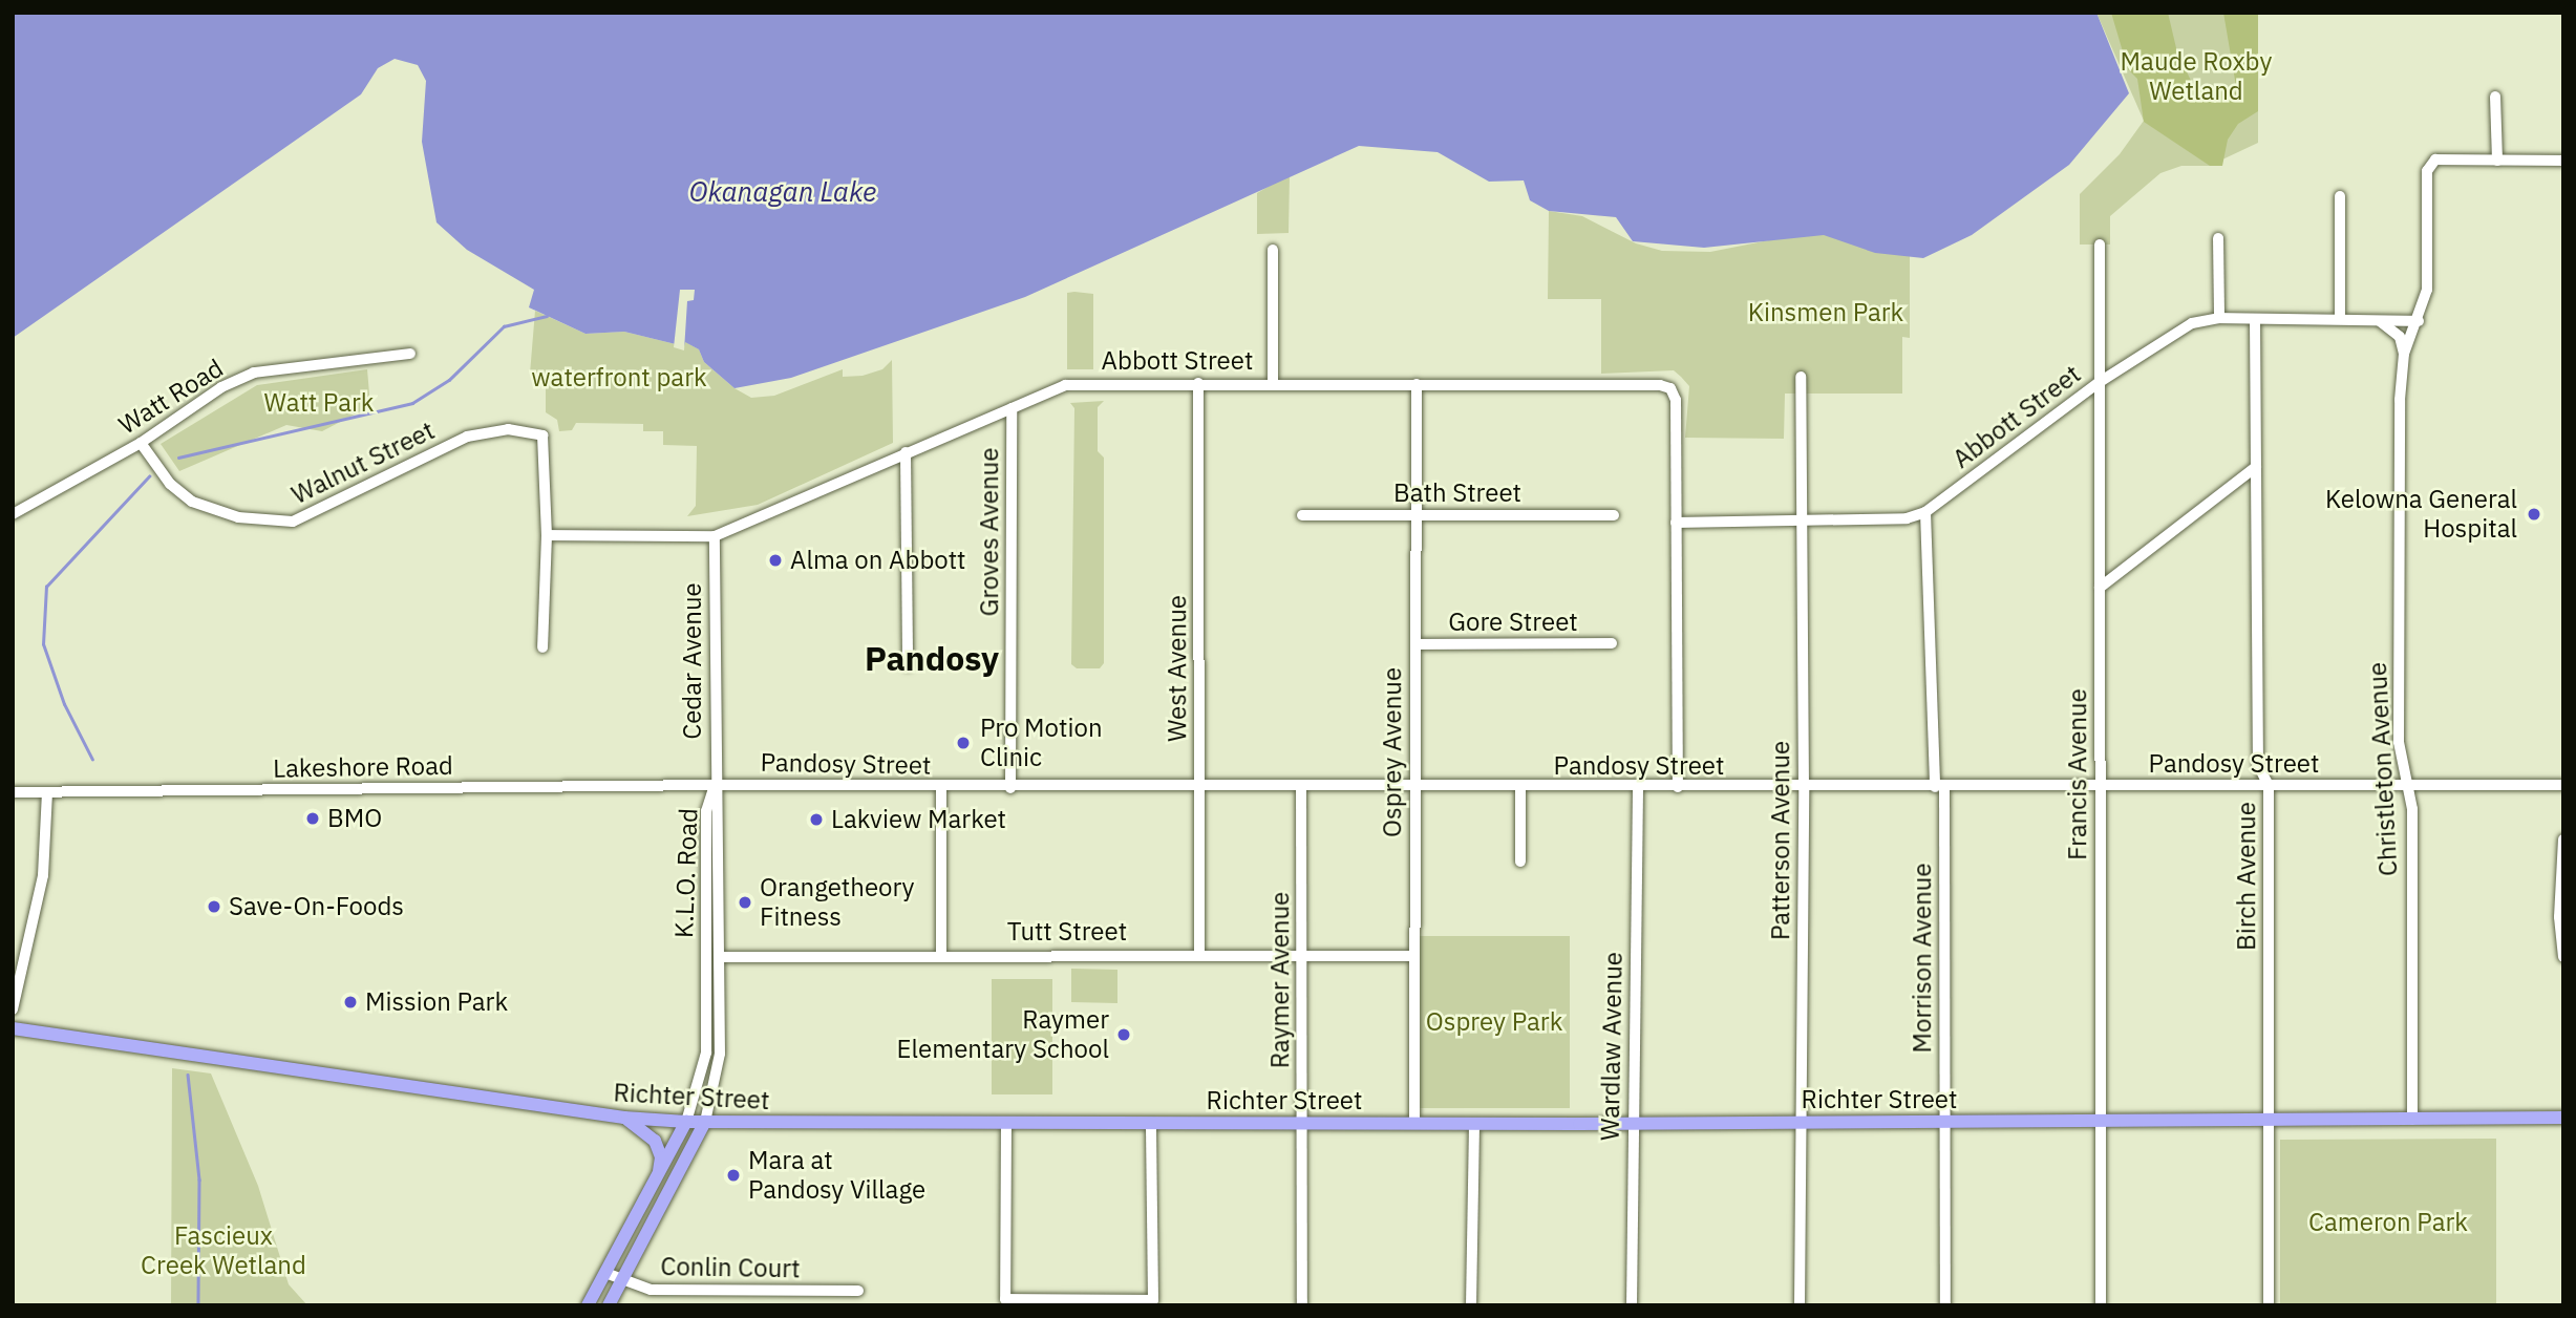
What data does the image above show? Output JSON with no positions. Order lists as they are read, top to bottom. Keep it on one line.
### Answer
{"streets":{"main road":["K.L.O. Road","Richter Street"],"street":["Abbott Street","Watt Road","Walnut Street","Bath Street","Groves Avenue","Gore Street","Cedar Avenue","West Avenue","Osprey Avenue","Pandosy Street","Lakeshore Road","Christleton Avenue","Francis Avenue","Patterson Avenue","Birch Avenue","Tutt Street","Morrison Avenue","Raymer Avenue","Wardlaw Avenue","Conlin Court"]},"crossings":[["Abbott Street","Groves Avenue"],["Abbott Street","Cedar Avenue"],["Abbott Street","West Avenue"],["Abbott Street","Osprey Avenue"],["Abbott Street","Christleton Avenue"],["Abbott Street","Francis Avenue"],["Abbott Street","Patterson Avenue"],["Abbott Street","Birch Avenue"],["Abbott Street","Morrison Avenue"],["Watt Road","Walnut Street"],["Bath Street","Osprey Avenue"],["Groves Avenue","Pandosy Street"],["Gore Street","Osprey Avenue"],["Cedar Avenue","Pandosy Street"],["Cedar Avenue","Lakeshore Road"],["Cedar Avenue","K.L.O. Road"],["West Avenue","Pandosy Street"],["West Avenue","Tutt Street"],["Osprey Avenue","Pandosy Street"],["Osprey Avenue","Tutt Street"],["Osprey Avenue","Richter Street"],["Pandosy Street","Lakeshore Road"],["Pandosy Street","Christleton Avenue"],["Pandosy Street","Francis Avenue"],["Pandosy Street","Patterson Avenue"],["Pandosy Street","K.L.O. Road"],["Pandosy Street","Birch Avenue"],["Pandosy Street","Morrison Avenue"],["Pandosy Street","Raymer Avenue"],["Pandosy Street","Wardlaw Avenue"],["Lakeshore Road","K.L.O. Road"],["Christleton Avenue","Richter Street"],["Francis Avenue","Richter Street"],["Patterson Avenue","Richter Street"],["K.L.O. Road","Tutt Street"],["K.L.O. Road","Richter Street"],["K.L.O. Road","Conlin Court"],["Birch Avenue","Richter Street"],["Tutt Street","Raymer Avenue"],["Morrison Avenue","Richter Street"],["Raymer Avenue","Richter Street"],["Wardlaw Avenue","Richter Street"]],"districts":["Pandosy"],"water":["Okanagan Lake"],"parks":["Maude Roxby Wetland","Kinsmen Park","waterfront park","Watt Park","Osprey Park","Cameron Park","Fascieux Creek Wetland"],"places":["Kelowna General Hospital","Alma on Abbott","Pro Motion Clinic","BMO","Lakview Market","Orangetheory Fitness","Save-On-Foods","Mission Park","Raymer Elementary School","Mara at Pandosy Village"]}
